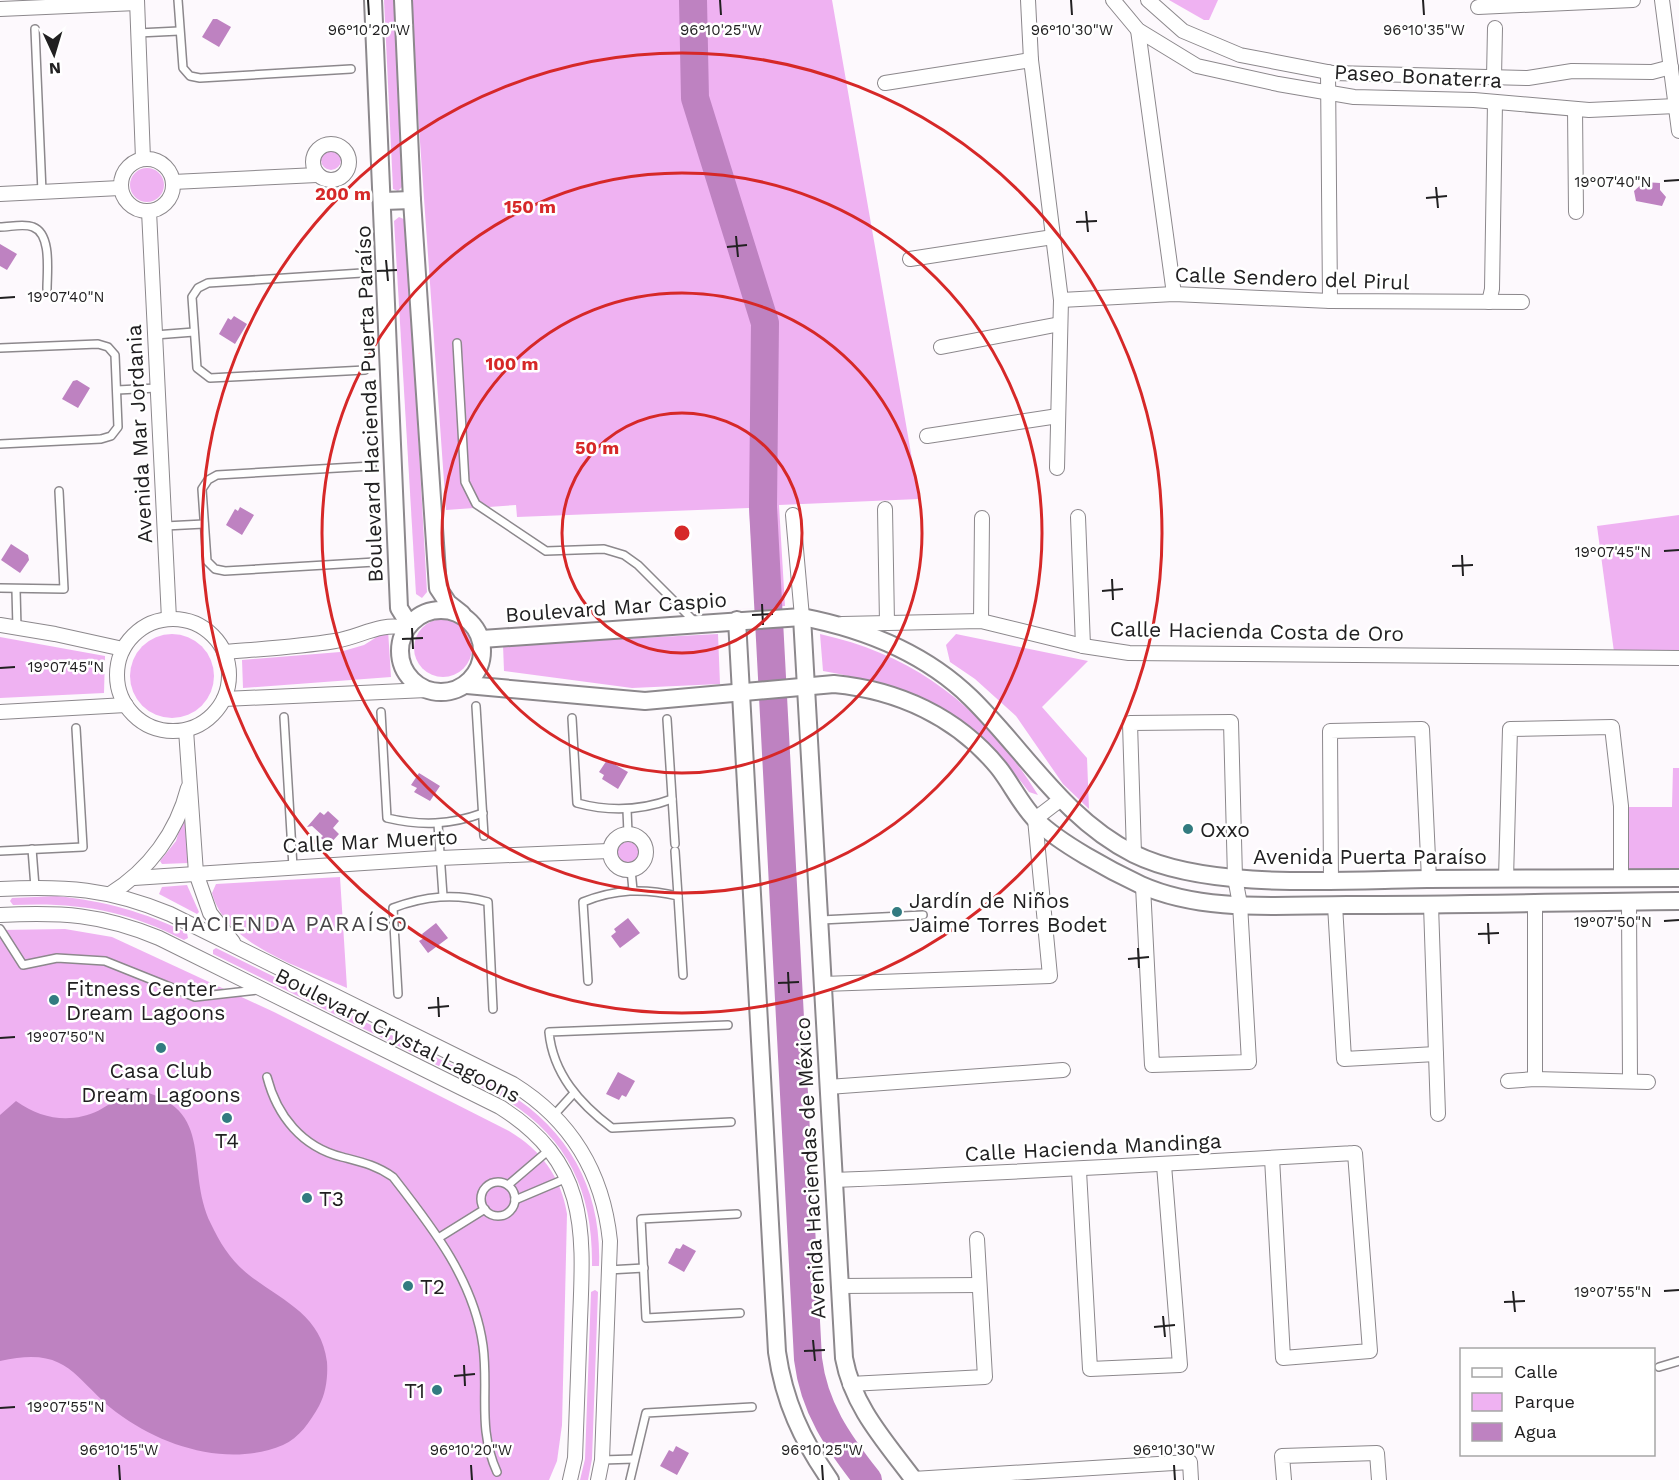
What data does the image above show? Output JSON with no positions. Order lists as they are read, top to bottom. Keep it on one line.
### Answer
{"streets":{"street":["Paseo Bonaterra","Calle Sendero del Pirul","Boulevard Hacienda Puerta Paraíso","Avenida Mar Jordania","Boulevard Mar Caspio","Calle Hacienda Costa de Oro","Calle Mar Muerto","Avenida Puerta Paraíso","Boulevard Crystal Lagoons","Calle Hacienda Mandinga","Avenida Haciendas de México"]},"crossings":[["Boulevard Hacienda Puerta Paraíso","Boulevard Mar Caspio"],["Boulevard Mar Caspio","Avenida Puerta Paraíso"],["Boulevard Mar Caspio","Avenida Haciendas de México"],["Calle Hacienda Costa de Oro","Avenida Puerta Paraíso"],["Avenida Puerta Paraíso","Avenida Haciendas de México"],["Calle Hacienda Mandinga","Avenida Haciendas de México"]],"districts":["HACIENDA PARAÍSO"],"places":["Oxxo","Jardín de Niños Jaime Torres Bodet","Fitness Center Dream Lagoons","Casa Club Dream Lagoons","T4","T3","T2","T1"],"legend":["Calle","Parque","Agua"],"north":"bottom","coordinates":["96°10'20\"W","96°10'25\"W","96°10'30\"W","96°10'35\"W","19°07'40\"N","19°07'45\"N","19°07'50\"N","19°07'55\"N","96°10'15\"W"],"rings":["200 m","150 m","100 m","50 m"]}
